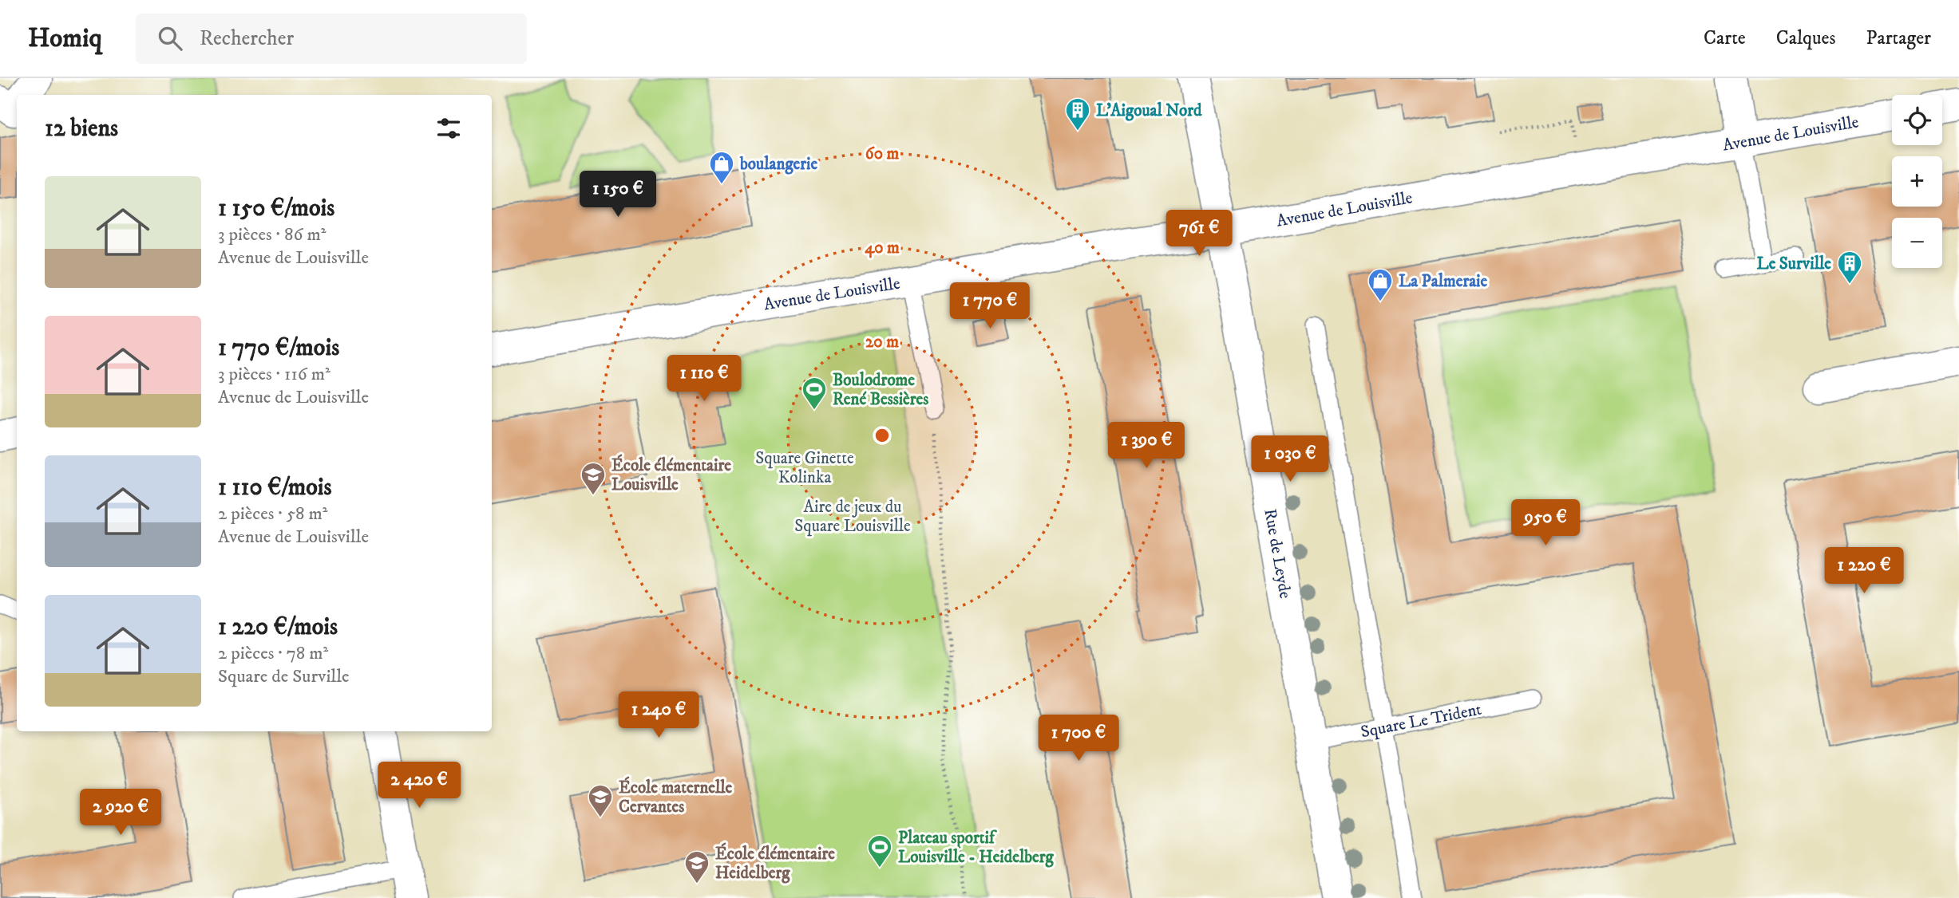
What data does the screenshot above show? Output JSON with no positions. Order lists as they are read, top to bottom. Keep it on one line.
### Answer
{"streets":{"street":["Avenue de Louisville","Rue de Leyde"],"lane":["Square Le Trident"]},"crossings":[["Avenue de Louisville","Rue de Leyde"],["Rue de Leyde","Square Le Trident"]],"parks":["Square Ginette Kolinka","Aire de jeux du Square Louisville"],"places":{"building":["L'Aigoual Nord","Le Surville"],"shop":["boulangerie","La Palmeraie"],"sports":["Boulodrome René Bessières","Plateau sportif Louisville - Heidelberg"],"school or university":["École élémentaire Louisville","École maternelle Cervantes","École élémentaire Heidelberg"]},"page":{"header":"Homiq","search":"Rechercher","nav":["Carte","Calques","Partager"],"map_buttons":["+","−"],"heading":"12 biens","list":[{"name":"1 150 €/mois","note":"3 pièces · 86 m² · Avenue de Louisville"},{"name":"1 770 €/mois","note":"3 pièces · 116 m² · Avenue de Louisville"},{"name":"1 110 €/mois","note":"2 pièces · 58 m² · Avenue de Louisville"},{"name":"1 220 €/mois","note":"2 pièces · 78 m² · Square de Surville"}],"price":["1 150 €","761 €","1 770 €","1 110 €","1 390 €","1 030 €","950 €","1 220 €","1 240 €","1 700 €","2 420 €","2 920 €"]},"rings":["60 m","40 m","20 m"]}
